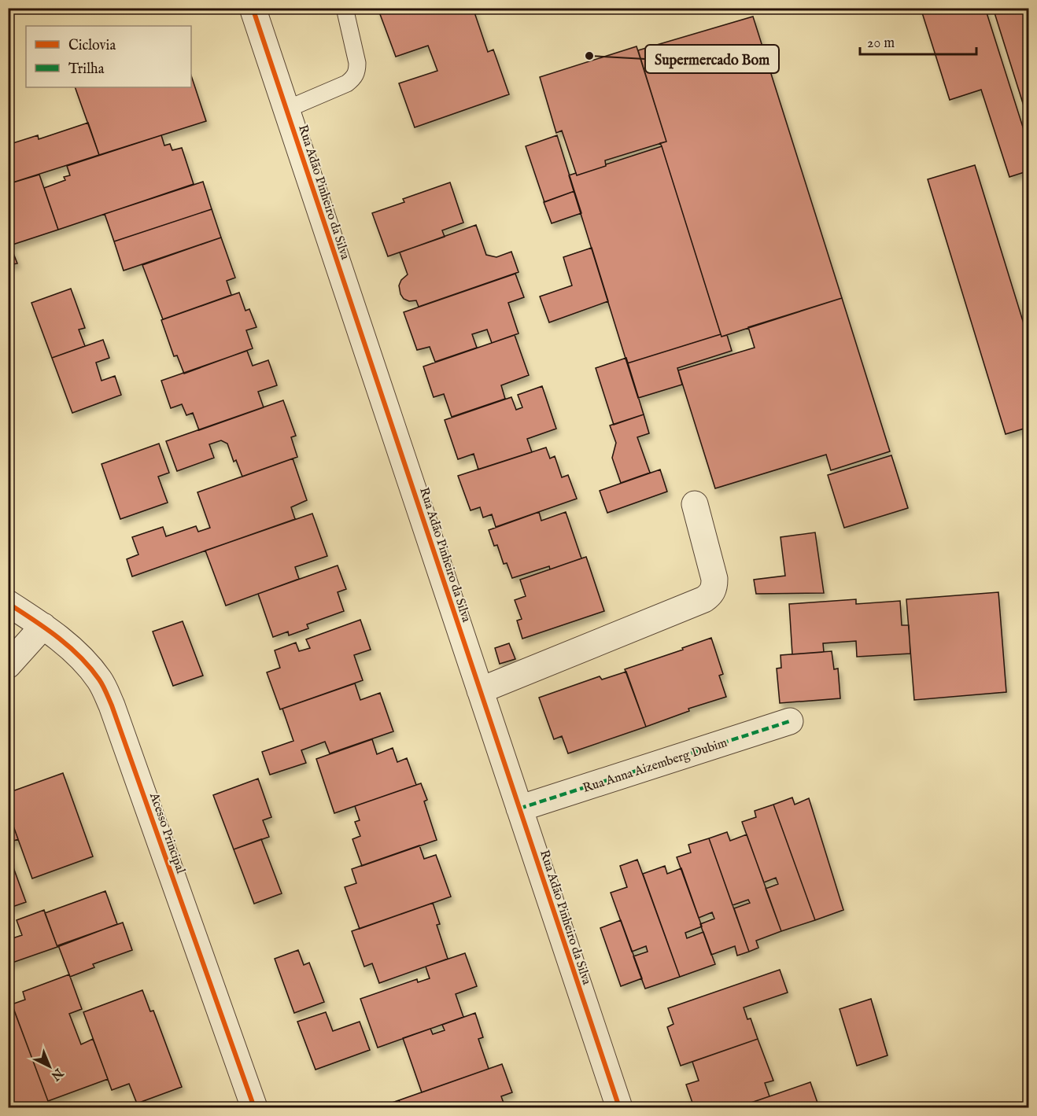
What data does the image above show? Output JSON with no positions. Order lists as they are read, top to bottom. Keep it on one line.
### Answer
{"streets":{"street":["Rua Adão Pinheiro da Silva","Rua Anna Aizemberg Dubim","Acesso Principal"]},"crossings":[["Rua Adão Pinheiro da Silva","Rua Anna Aizemberg Dubim"]],"places":["Supermercado Bom"],"legend":["Ciclovia","Trilha"],"scale_bar":"20 m","north":"bottom right"}
